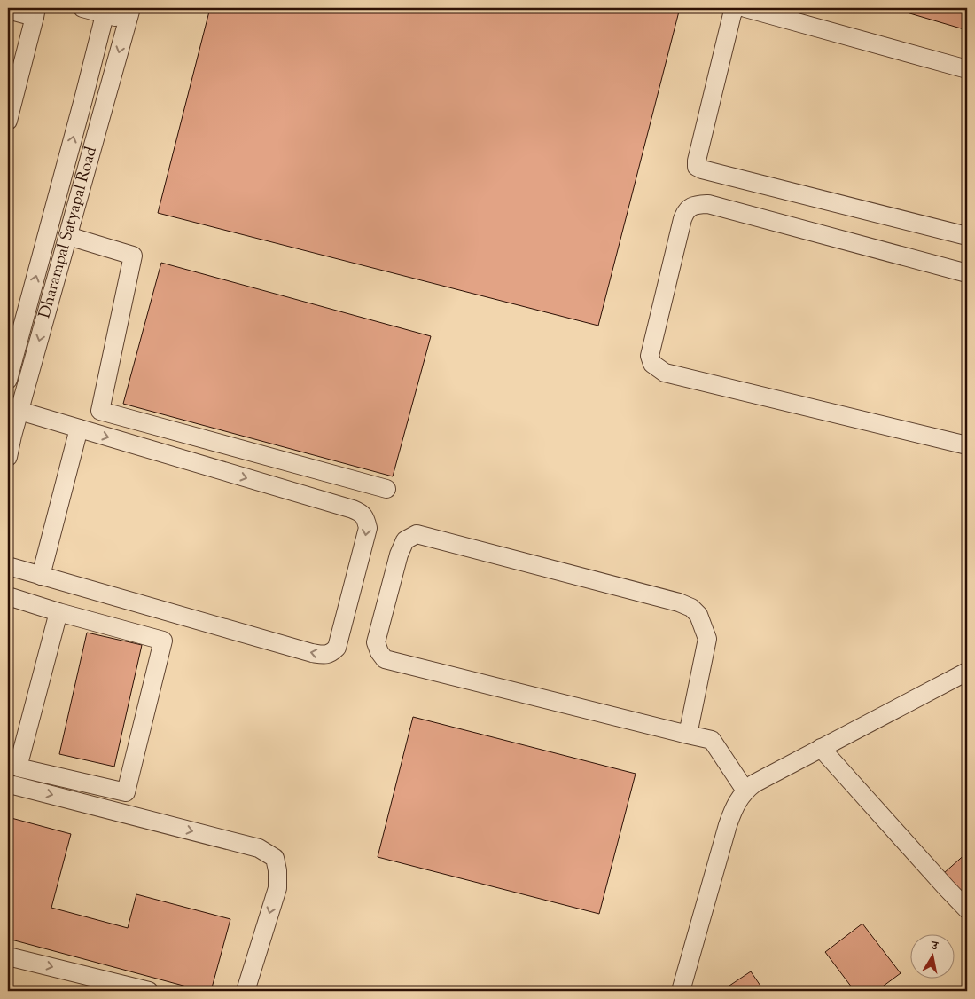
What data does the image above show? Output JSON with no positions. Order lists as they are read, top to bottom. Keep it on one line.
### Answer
{"streets":{"street":["Dharampal Satyapal Road"]},"north":"top"}
